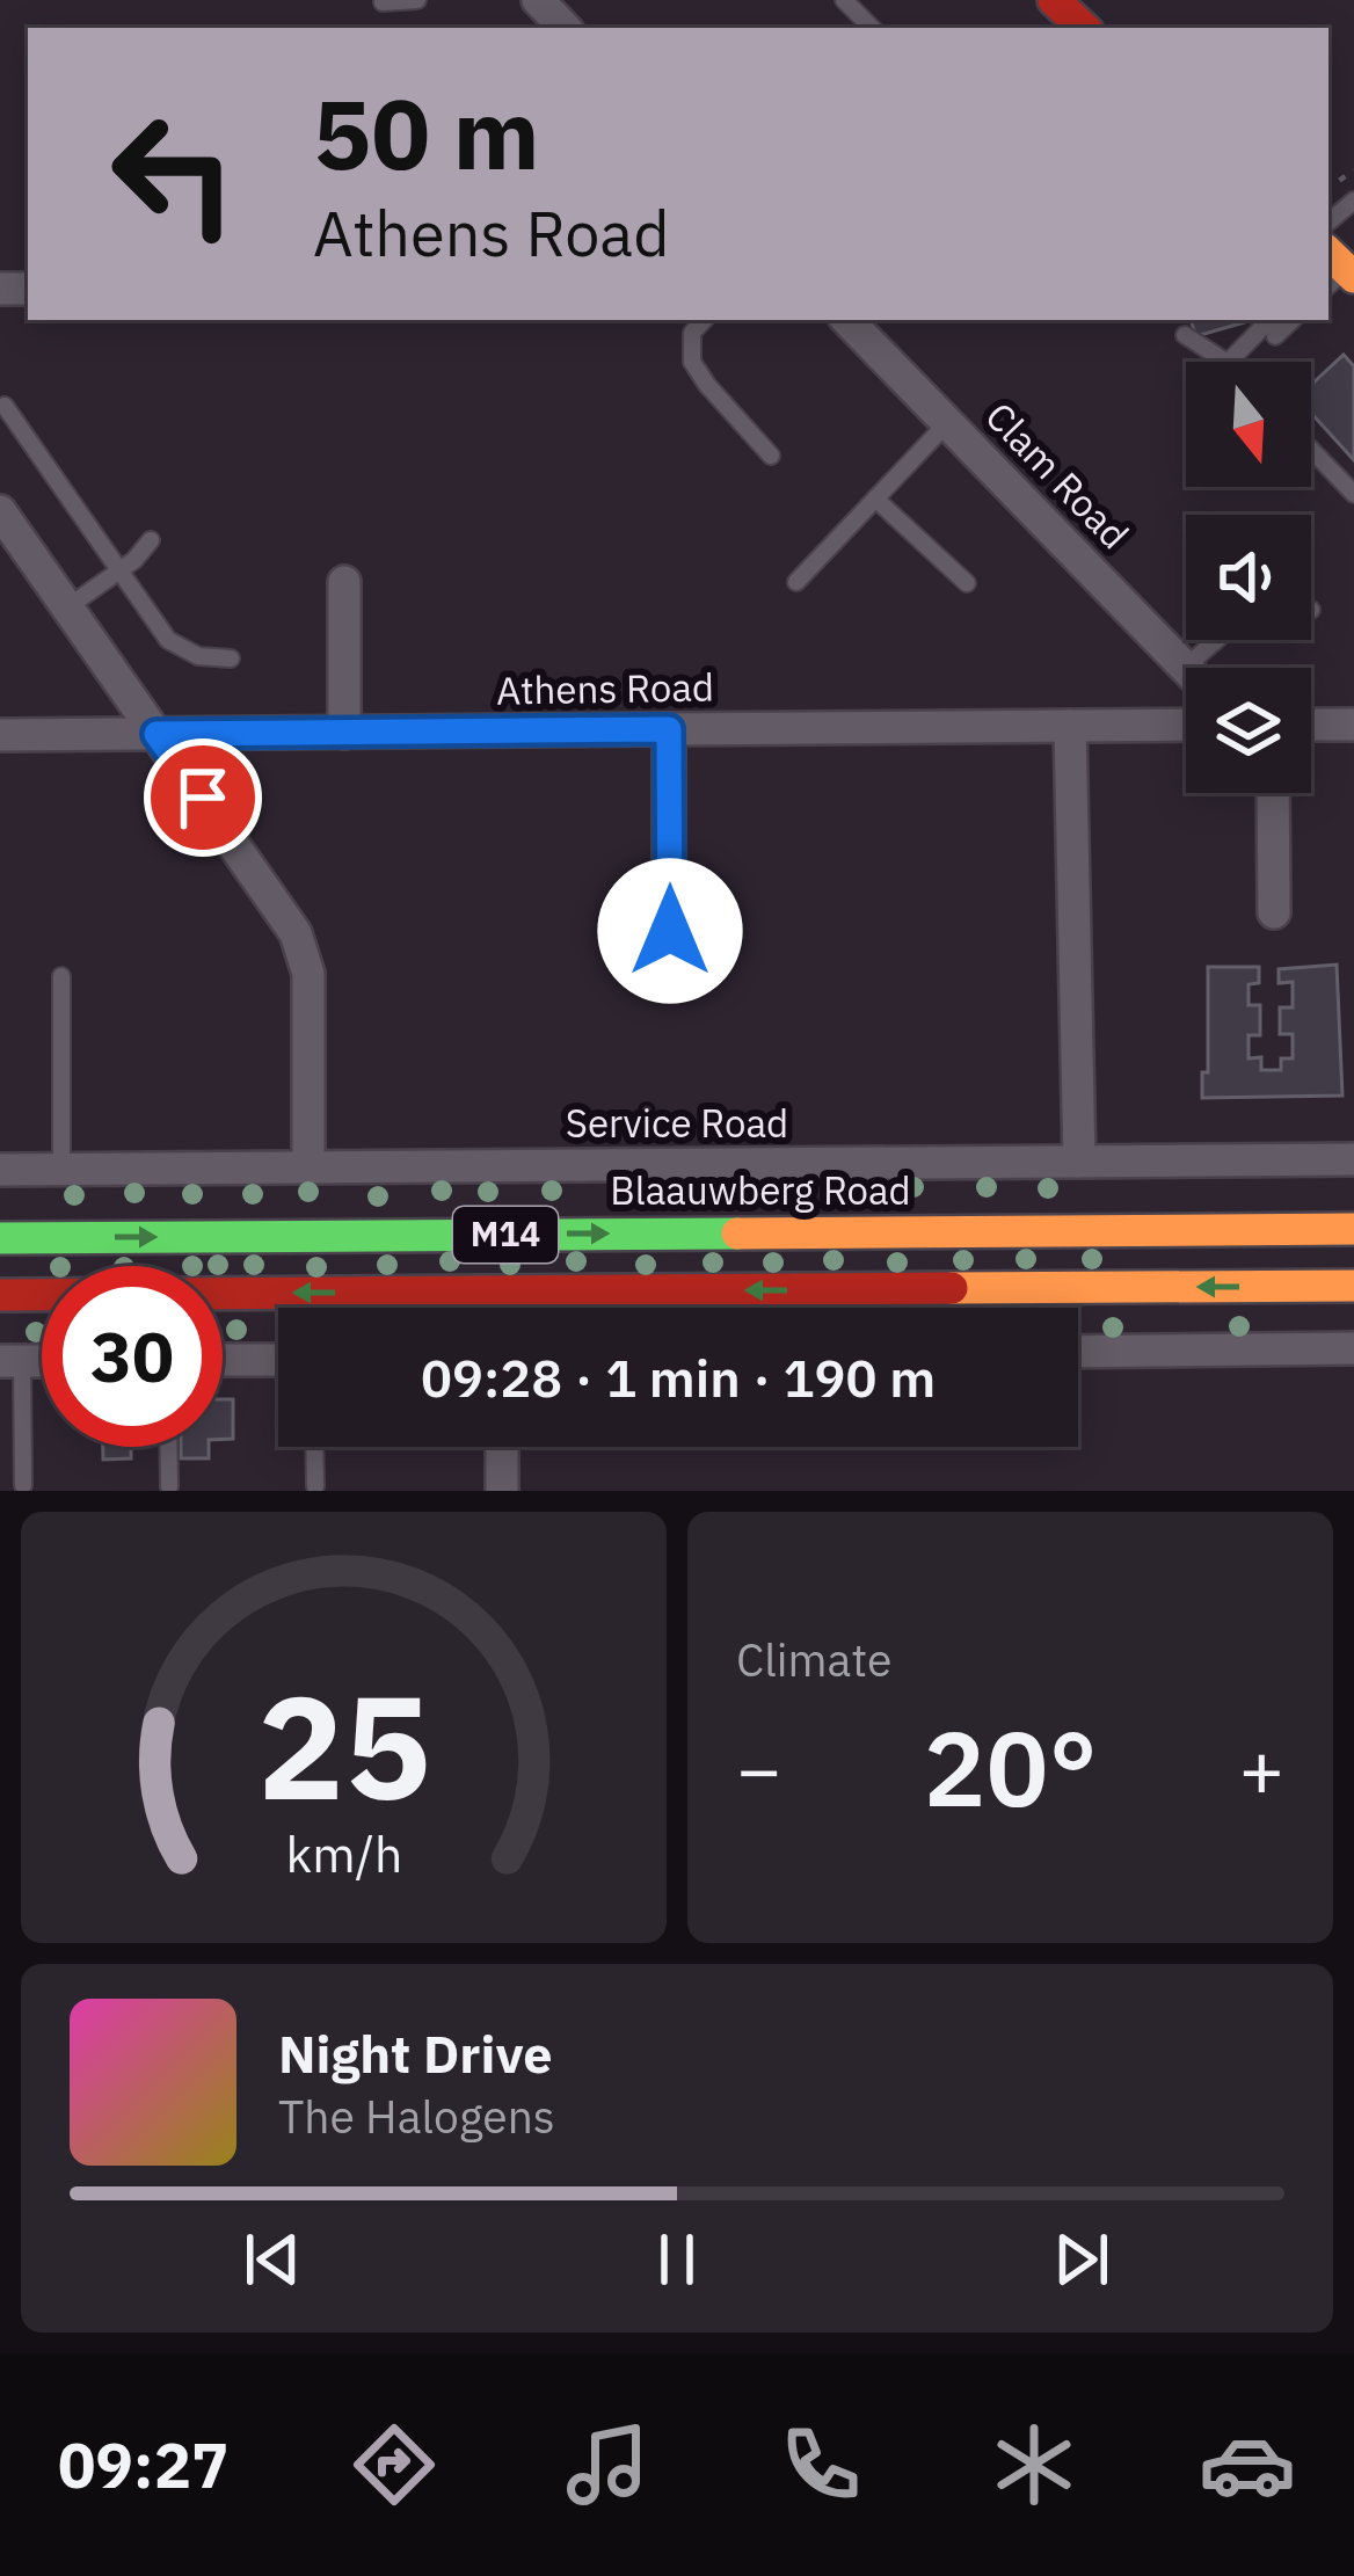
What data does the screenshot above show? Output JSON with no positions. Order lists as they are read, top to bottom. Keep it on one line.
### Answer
{"streets":{"main road":["Blaauwberg Road","M14"],"street":["Clam Road","Athens Road","Service Road"]},"north":"bottom","page":{"turn":["50 m","Athens Road"],"limit":"30","trip":"09:28 · 1 min · 190 m","tile":"Climate","heat":["−","20°","+"],"song":["Night Drive","The Halogens"],"tabs":"09:27","gauge":["25","km/h"]}}
